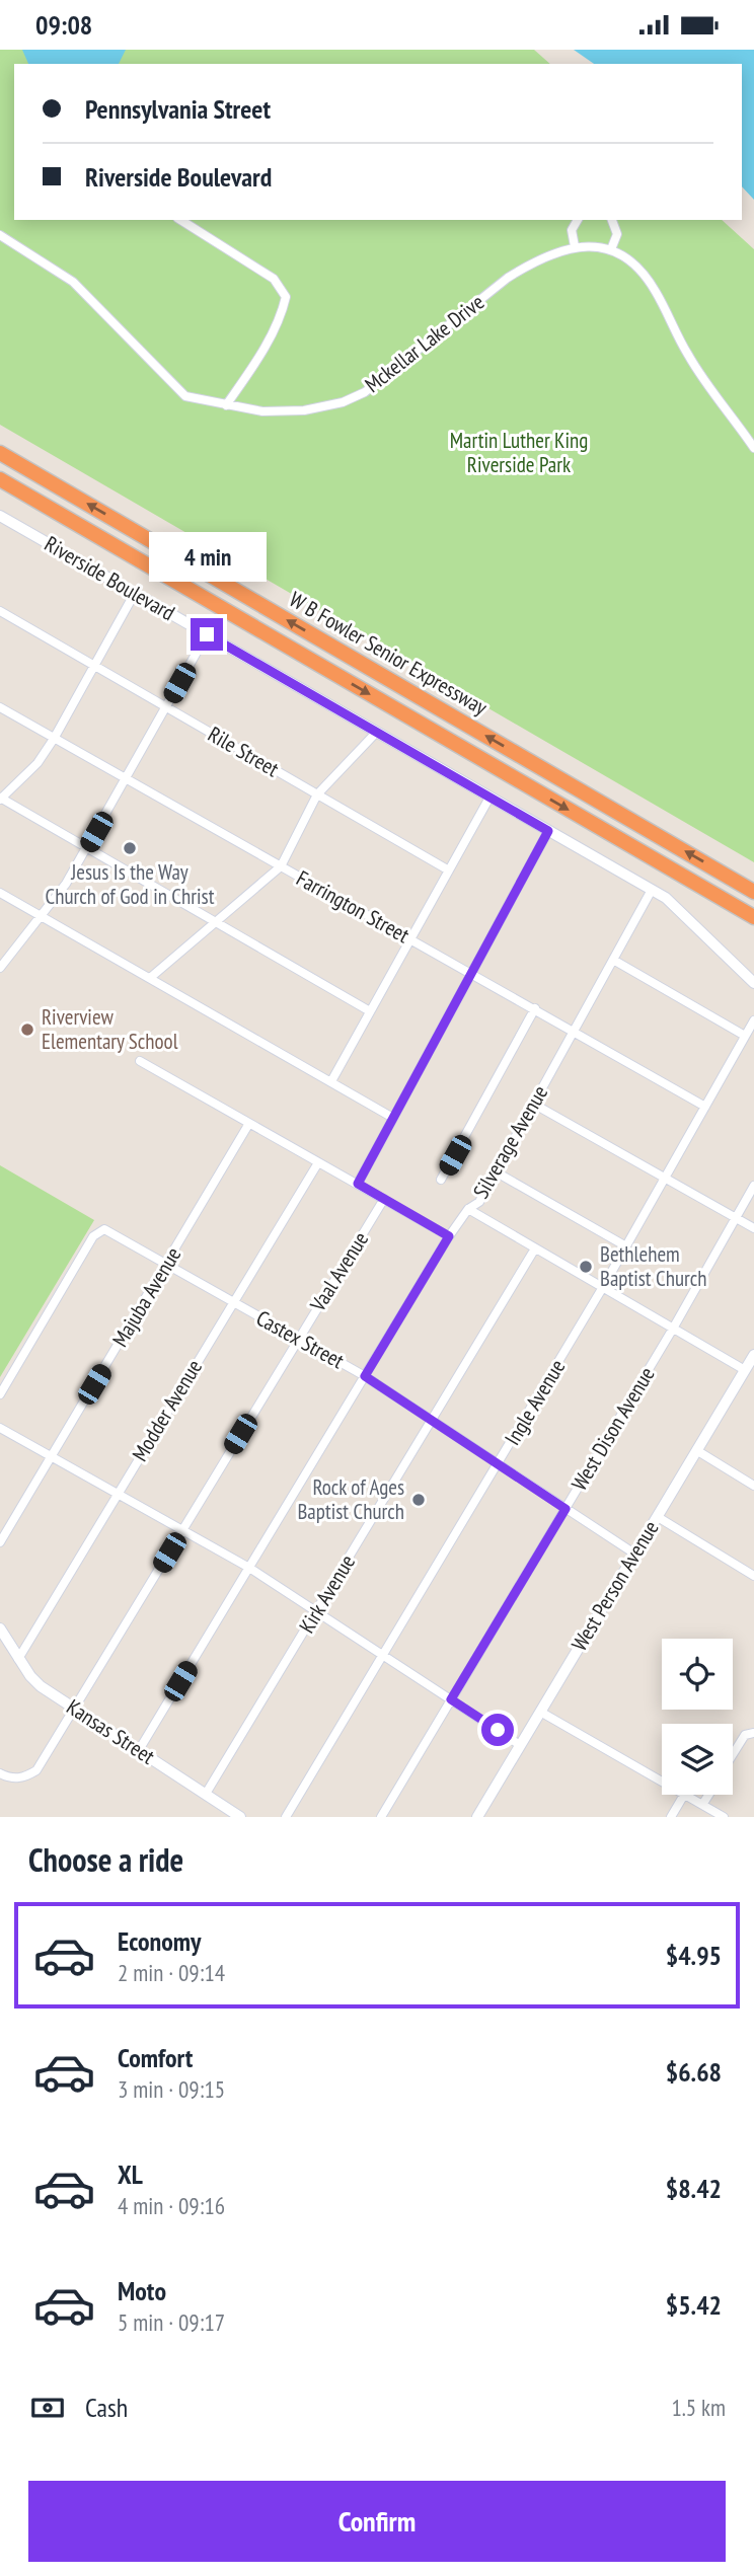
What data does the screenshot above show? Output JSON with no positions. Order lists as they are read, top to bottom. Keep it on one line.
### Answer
{"streets":{"highway":["W B Fowler Senior Expressway"],"street":["Mckellar Lake Drive","Riverside Boulevard","Rile Street","Farrington Street","Silverage Avenue","Vaal Avenue","Majuba Avenue","Castex Street","Ingle Avenue","Modder Avenue","West Dison Avenue","West Person Avenue","Kirk Avenue","Kansas Street"]},"crossings":[["Riverside Boulevard","Silverage Avenue"],["Farrington Street","Silverage Avenue"],["Farrington Street","Ingle Avenue"],["Silverage Avenue","Castex Street"],["Silverage Avenue","Kansas Street"],["Vaal Avenue","Castex Street"],["Vaal Avenue","Kansas Street"],["Majuba Avenue","Castex Street"],["Castex Street","Ingle Avenue"],["Castex Street","Modder Avenue"],["Castex Street","West Dison Avenue"],["Castex Street","West Person Avenue"],["Castex Street","Kirk Avenue"],["Modder Avenue","Kansas Street"],["Kirk Avenue","Kansas Street"]],"parks":["Martin Luther King Riverside Park"],"places":["Jesus Is the Way Church of God in Christ","Riverview Elementary School","Bethlehem Baptist Church","Rock of Ages Baptist Church"],"page":{"status":"09:08","banner":["Pennsylvania Street","Riverside Boulevard"],"bubble":"4 min","heading":"Choose a ride","list":[{"name":"Economy","note":"2 min · 09:14","value":"$4.95"},{"name":"Comfort","note":"3 min · 09:15","value":"$6.68"},{"name":"XL","note":"4 min · 09:16","value":"$8.42"},{"name":"Moto","note":"5 min · 09:17","value":"$5.42"}],"pay":["Cash","1.5 km"],"buttons":"Confirm"}}
